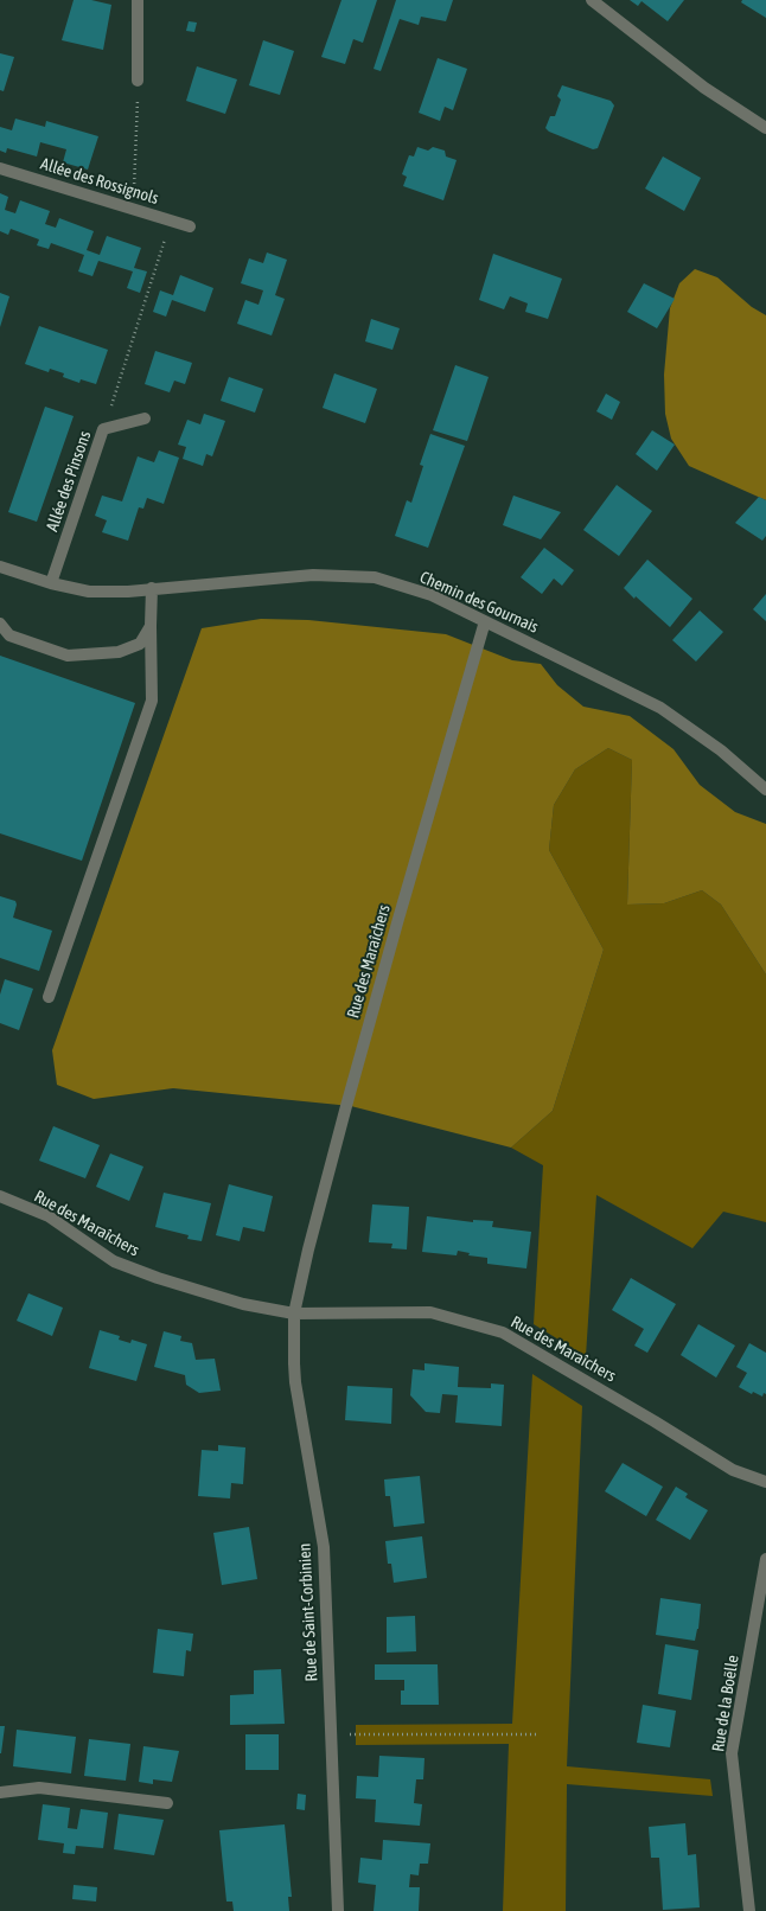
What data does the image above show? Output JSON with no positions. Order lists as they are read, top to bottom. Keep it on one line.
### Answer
{"streets":{"street":["Allée des Rossignols","Allée des Pinsons","Chemin des Gournais","Rue des Maraîchers","Rue de Saint-Corbinien","Rue de la Boëlle"]},"crossings":[["Allée des Pinsons","Chemin des Gournais"],["Chemin des Gournais","Rue des Maraîchers"],["Rue des Maraîchers","Rue de Saint-Corbinien"]]}
